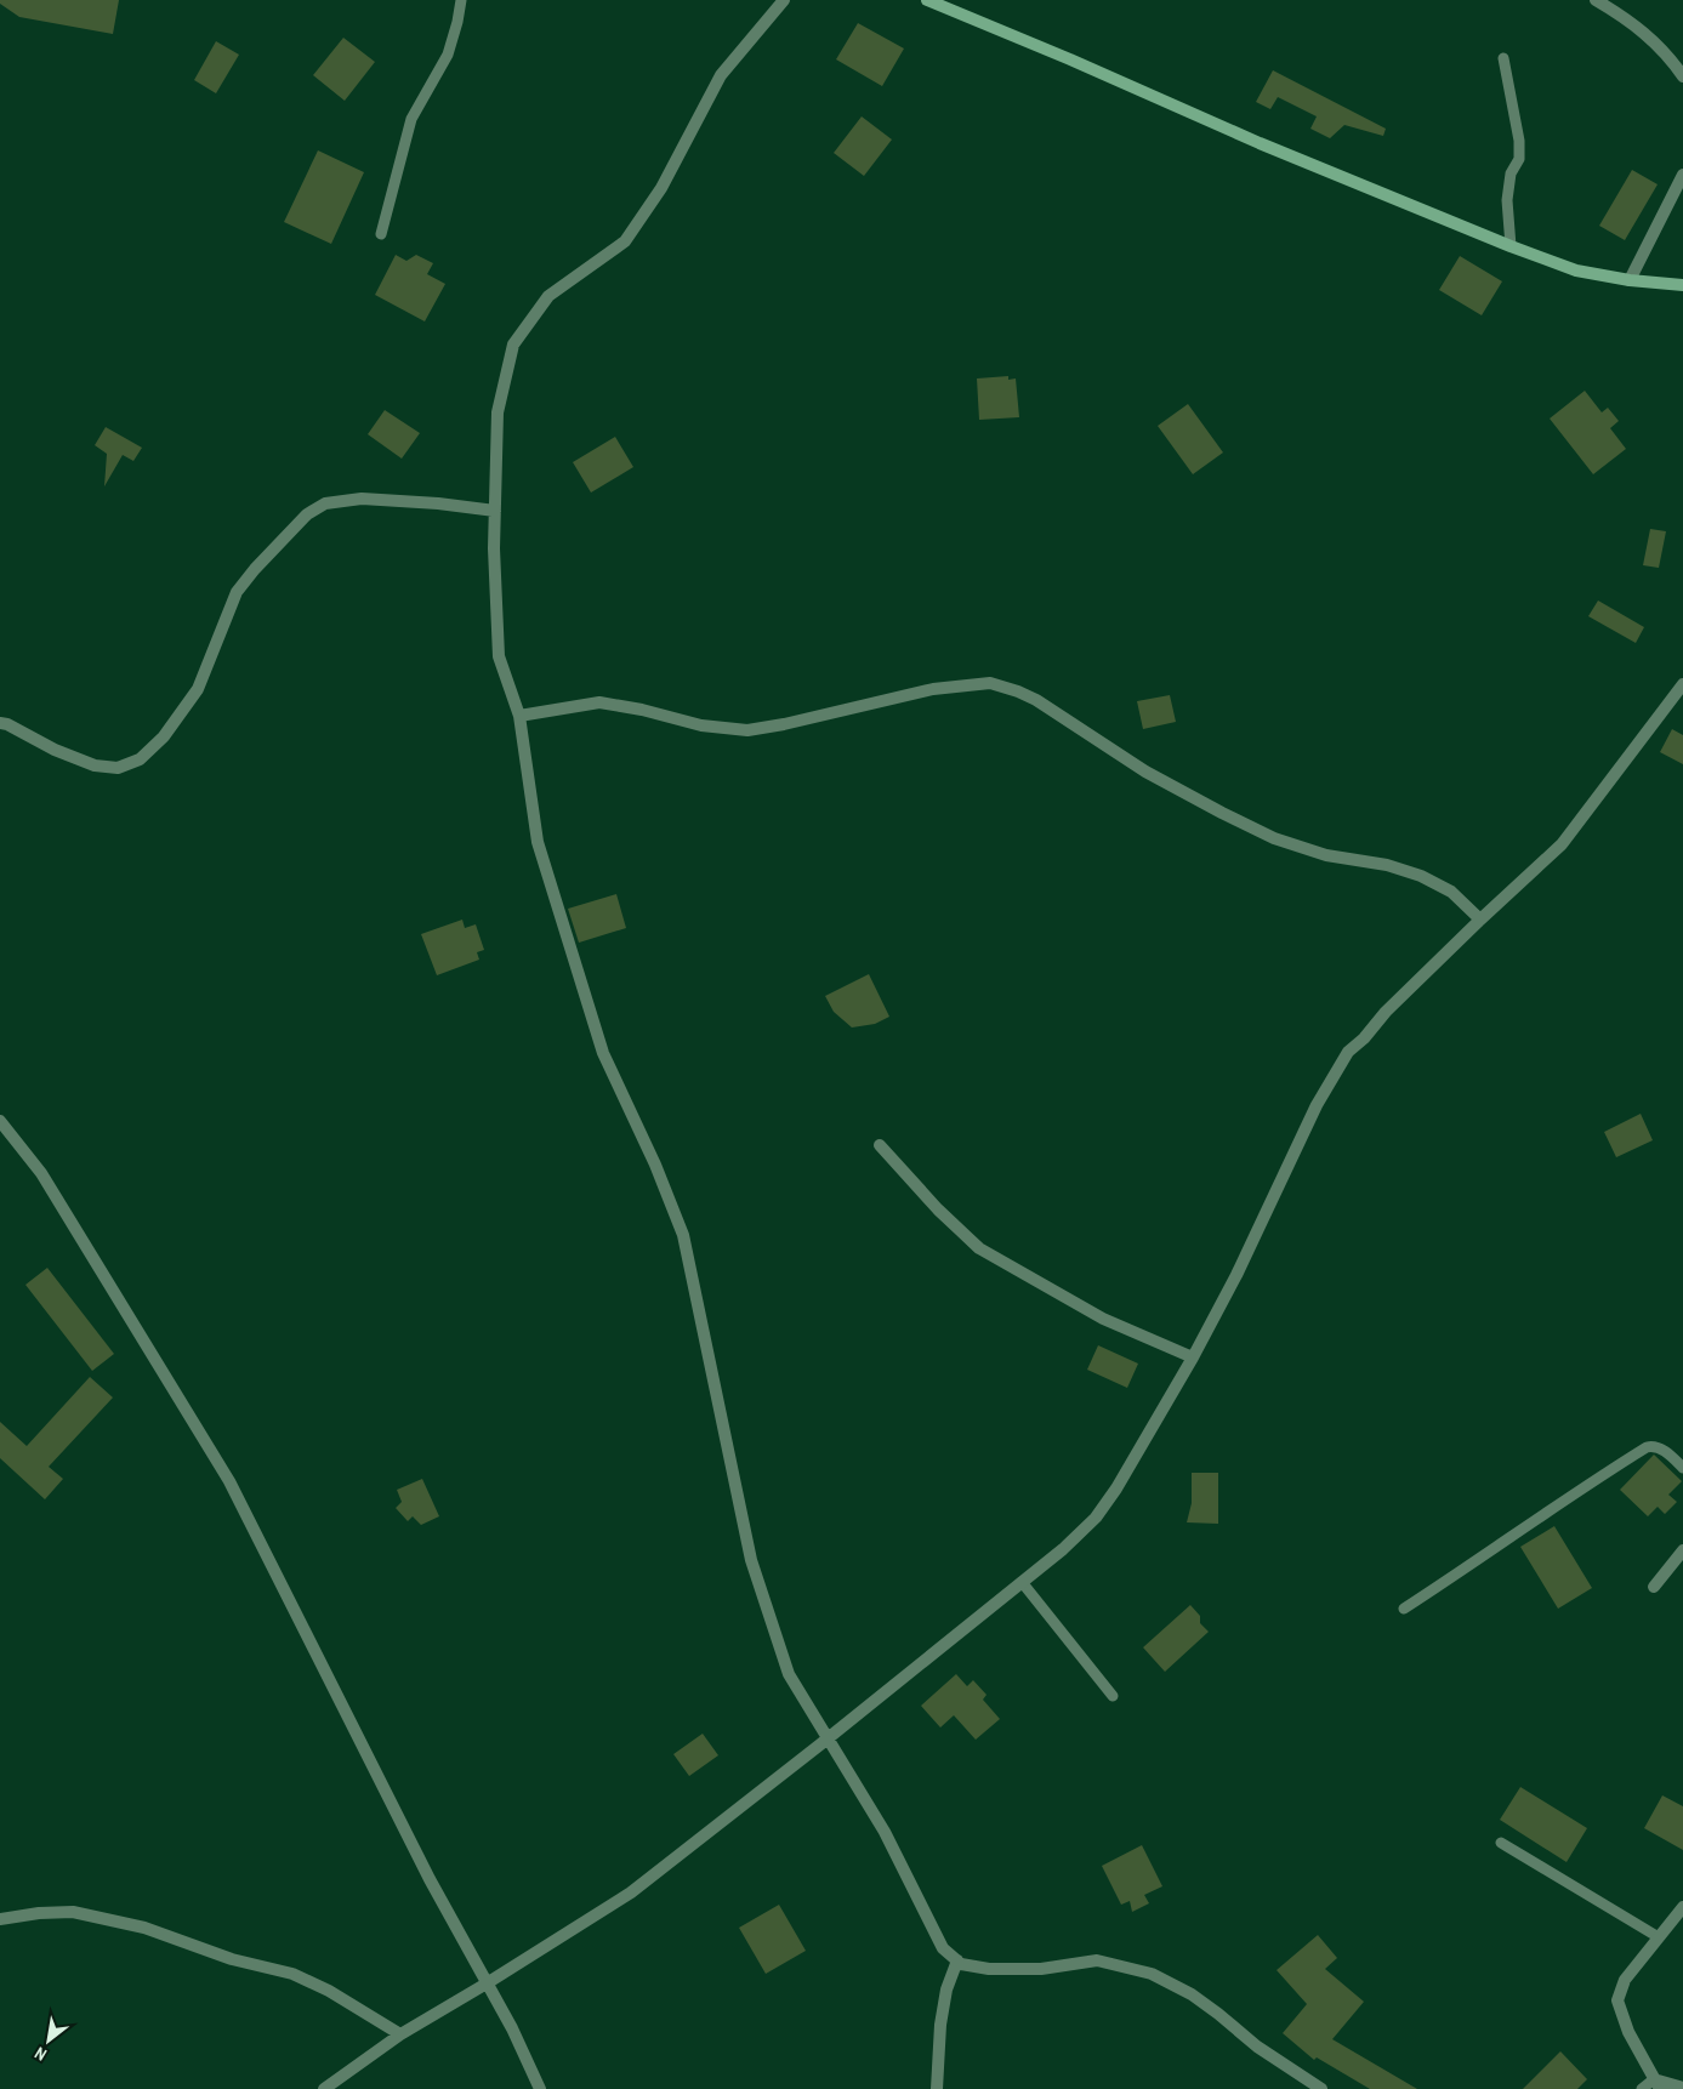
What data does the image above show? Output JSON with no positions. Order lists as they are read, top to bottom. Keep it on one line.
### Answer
{"north":"bottom left"}
